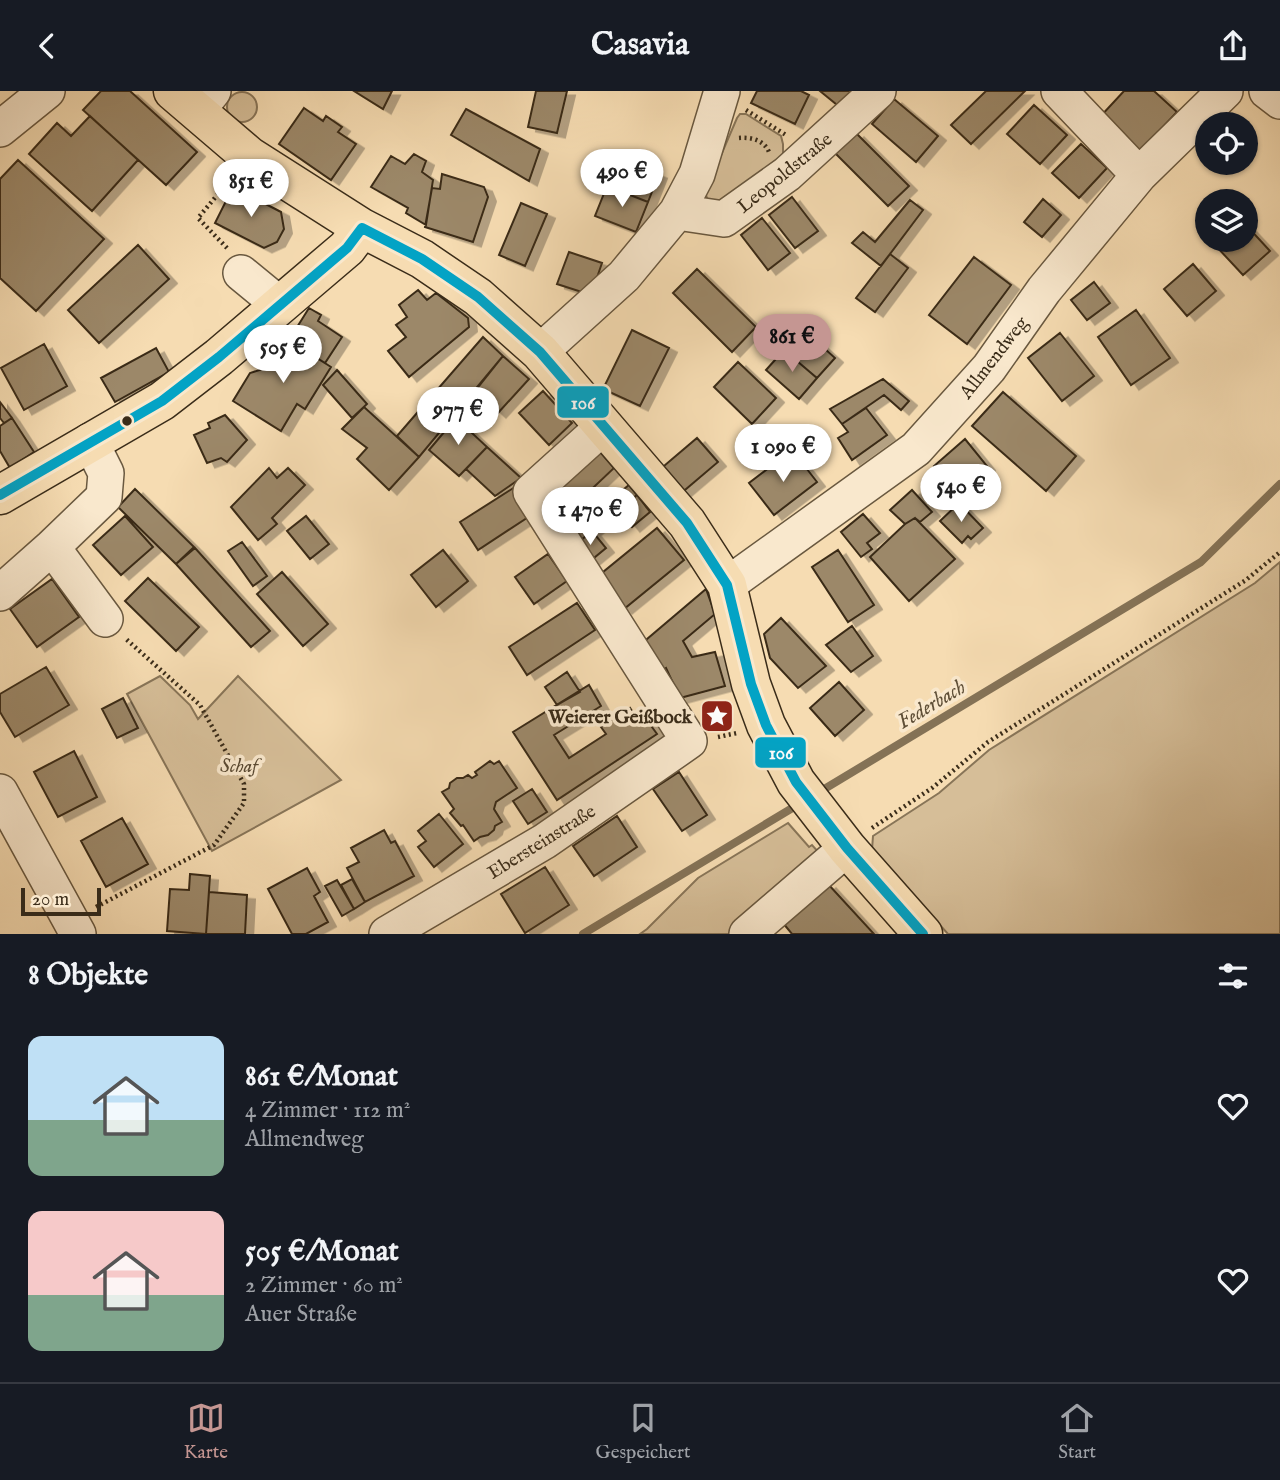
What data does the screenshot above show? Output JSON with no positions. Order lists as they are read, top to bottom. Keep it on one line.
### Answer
{"streets":{"street":["Leopoldstraße","Allmendweg","Ebersteinstraße"]},"water":["Federbach"],"parks":["Schaf"],"places":{"place":["Weierer Geißbock"]},"lines":["transit line 106"],"scale_bar":"20 m","page":{"header":"Casavia","price":["490 €","851 €","861 €","505 €","977 €","1 090 €","540 €","1 470 €"],"scale":"20 m","heading":"8 Objekte","list":[{"name":"861 €/Monat","note":"4 Zimmer · 112 m² · Allmendweg"},{"name":"505 €/Monat","note":"2 Zimmer · 60 m² · Auer Straße"}],"tabs":["Karte","Gespeichert","Start"]}}
